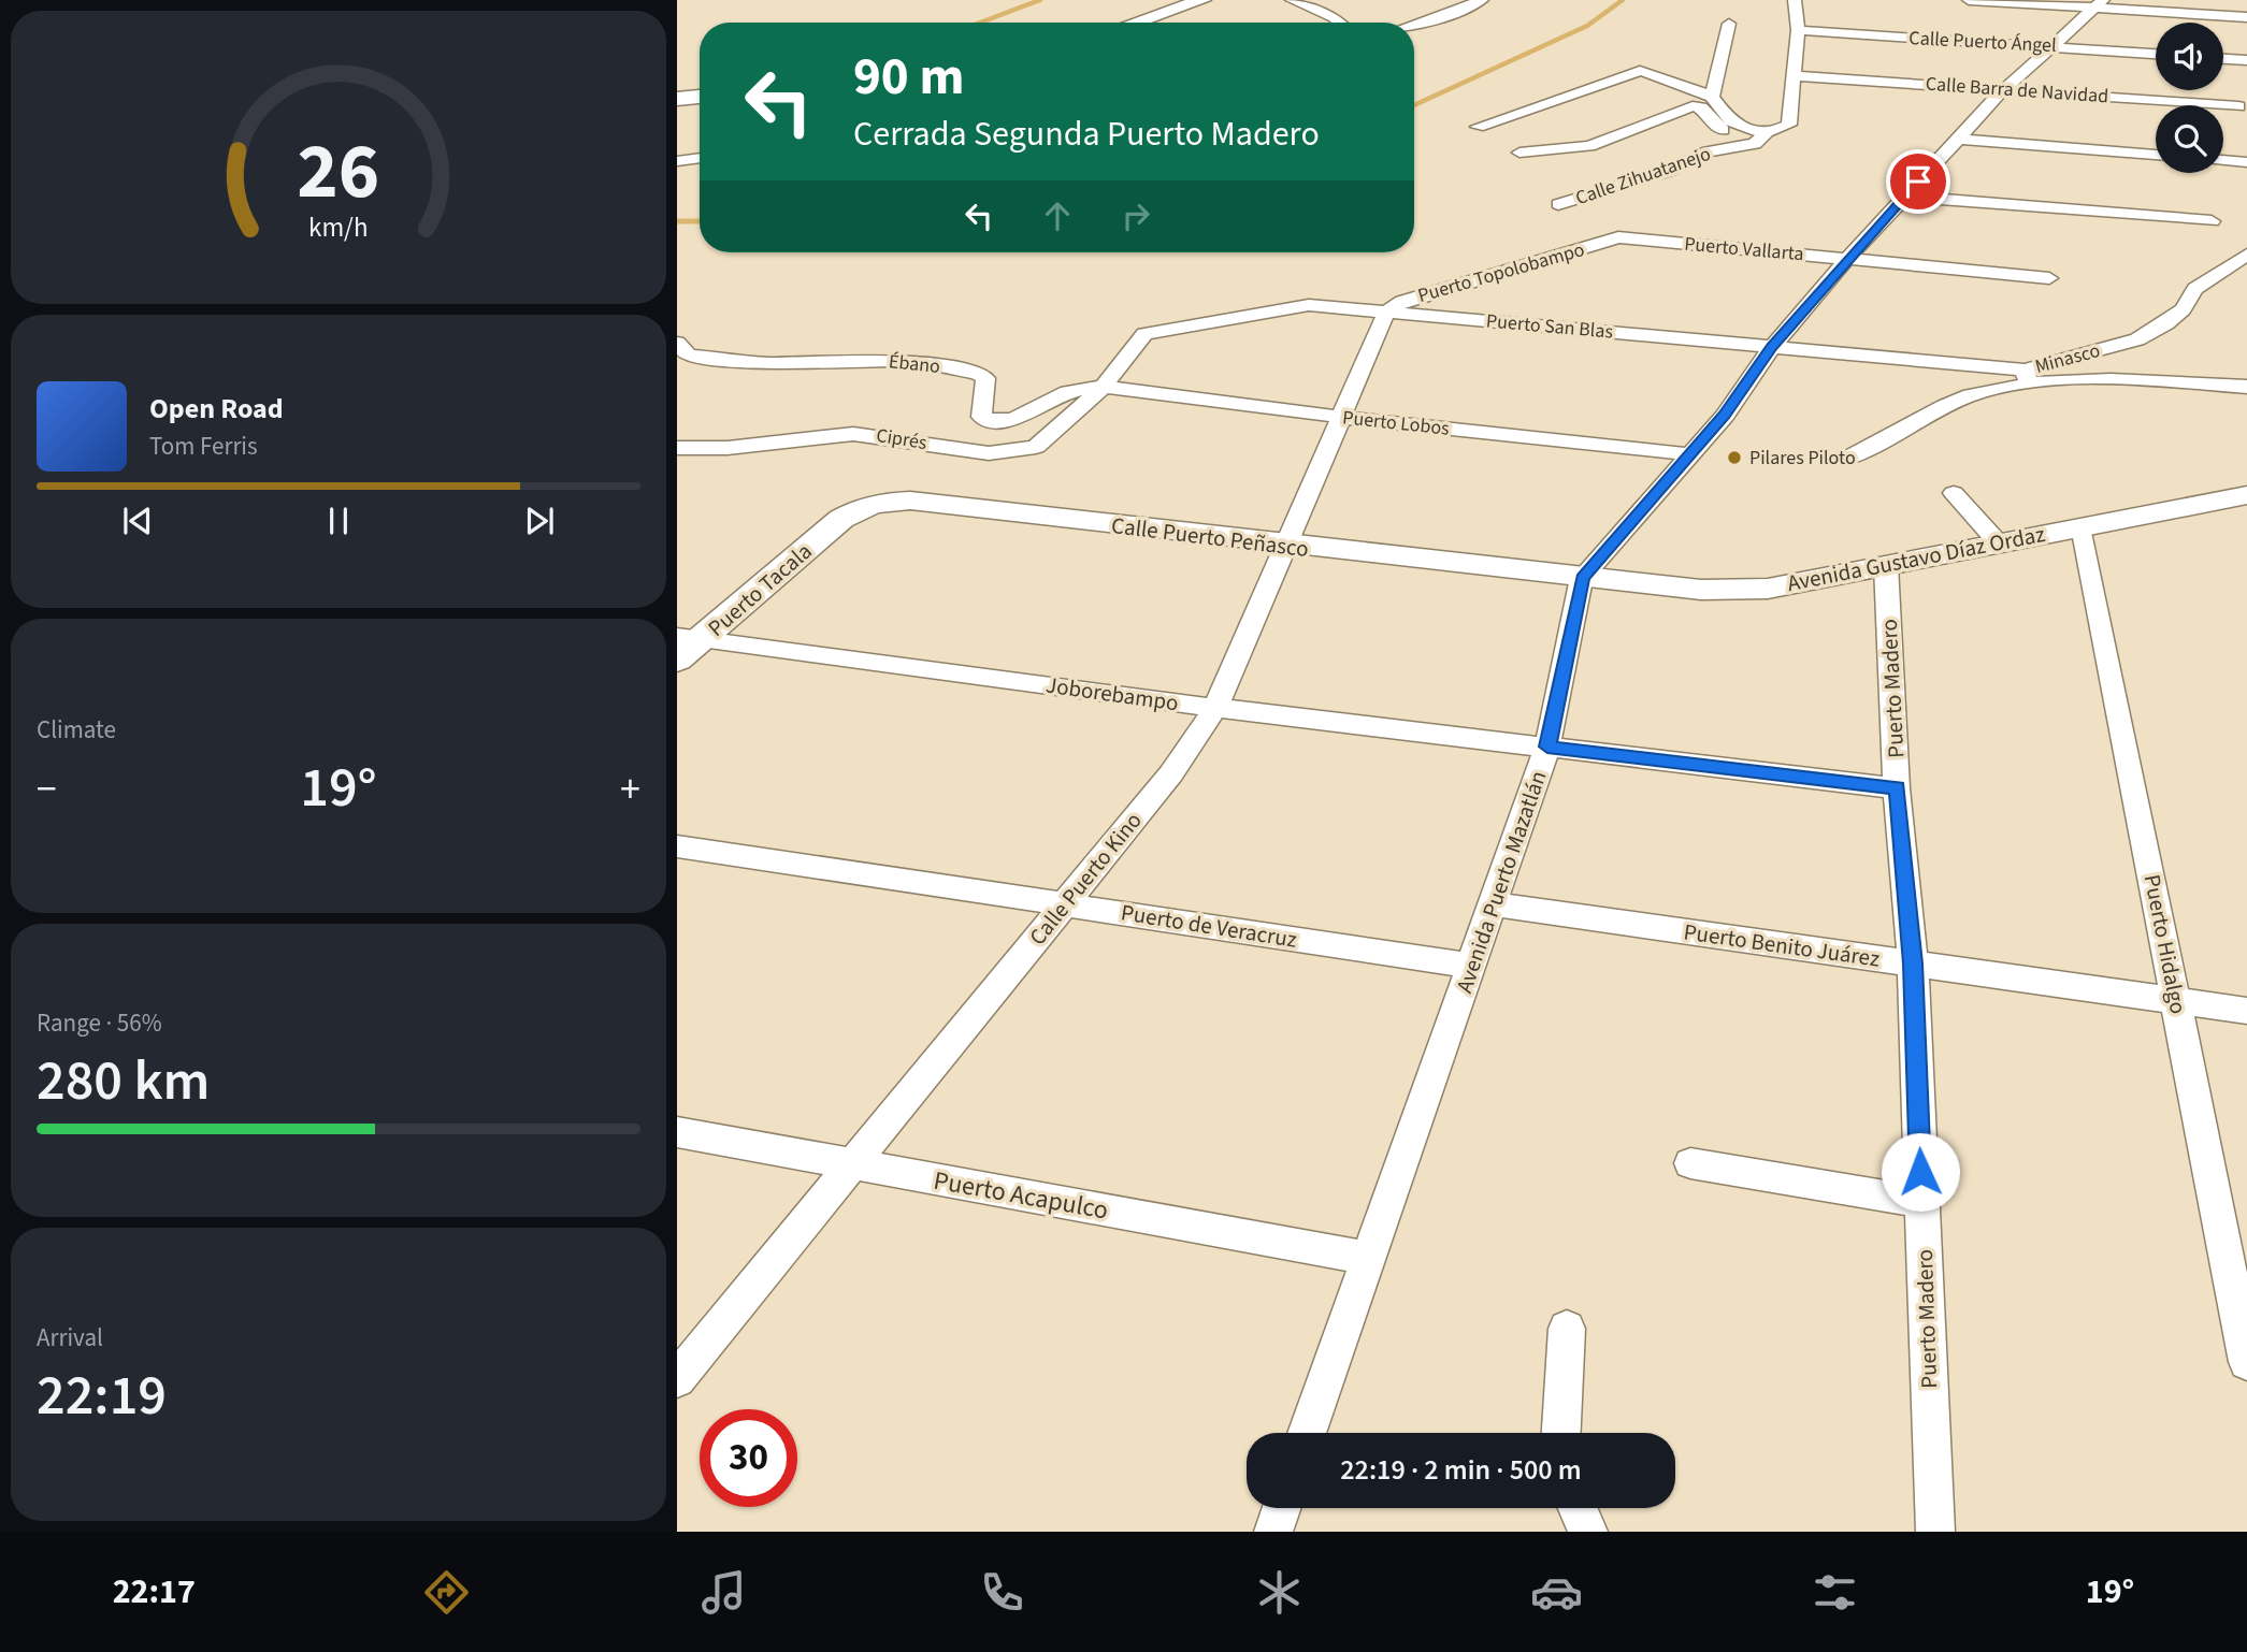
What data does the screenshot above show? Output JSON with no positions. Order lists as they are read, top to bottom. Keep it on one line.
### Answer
{"streets":{"street":["Calle Puerto Ángel","Calle Barra de Navidad","Calle Zihuatanejo","Puerto Vallarta","Puerto Topolobampo","Puerto San Blas","Minasco","Ébano","Puerto Lobos","Ciprés","Calle Puerto Peñasco","Avenida Gustavo Díaz Ordaz","Puerto Tacala","Puerto Madero","Joborebampo","Calle Puerto Kino","Avenida Puerto Mazatlán","Puerto de Veracruz","Puerto Hidalgo","Puerto Benito Juárez","Puerto Acapulco"]},"crossings":[["Calle Puerto Ángel","Avenida Puerto Mazatlán"],["Calle Barra de Navidad","Avenida Puerto Mazatlán"],["Puerto Vallarta","Puerto Topolobampo"],["Puerto Vallarta","Avenida Puerto Mazatlán"],["Puerto Topolobampo","Puerto San Blas"],["Puerto Topolobampo","Calle Puerto Kino"],["Puerto San Blas","Minasco"],["Puerto San Blas","Ébano"],["Puerto San Blas","Puerto Lobos"],["Puerto San Blas","Ciprés"],["Puerto San Blas","Calle Puerto Kino"],["Puerto San Blas","Avenida Puerto Mazatlán"],["Ébano","Puerto Lobos"],["Ébano","Ciprés"],["Puerto Lobos","Ciprés"],["Puerto Lobos","Calle Puerto Kino"],["Puerto Lobos","Avenida Puerto Mazatlán"],["Calle Puerto Peñasco","Avenida Gustavo Díaz Ordaz"],["Calle Puerto Peñasco","Puerto Tacala"],["Calle Puerto Peñasco","Calle Puerto Kino"],["Calle Puerto Peñasco","Avenida Puerto Mazatlán"],["Avenida Gustavo Díaz Ordaz","Puerto Madero"],["Avenida Gustavo Díaz Ordaz","Avenida Puerto Mazatlán"],["Avenida Gustavo Díaz Ordaz","Puerto Hidalgo"],["Puerto Tacala","Joborebampo"],["Puerto Madero","Joborebampo"],["Puerto Madero","Puerto Benito Juárez"],["Joborebampo","Calle Puerto Kino"],["Joborebampo","Avenida Puerto Mazatlán"],["Calle Puerto Kino","Puerto de Veracruz"],["Calle Puerto Kino","Puerto Acapulco"],["Avenida Puerto Mazatlán","Puerto de Veracruz"],["Avenida Puerto Mazatlán","Puerto Benito Juárez"],["Avenida Puerto Mazatlán","Puerto Acapulco"],["Puerto Hidalgo","Puerto Benito Juárez"]],"places":["Pilares Piloto"],"page":{"turn":["90 m","Cerrada Segunda Puerto Madero"],"song":["Open Road","Tom Ferris"],"tile":["Climate",["Range · 56%","280 km"],["Arrival","22:19"]],"heat":["−","19°","+"],"limit":"30","trip":"22:19 · 2 min · 500 m","tabs":["22:17","19°"],"gauge":["26","km/h"]}}
